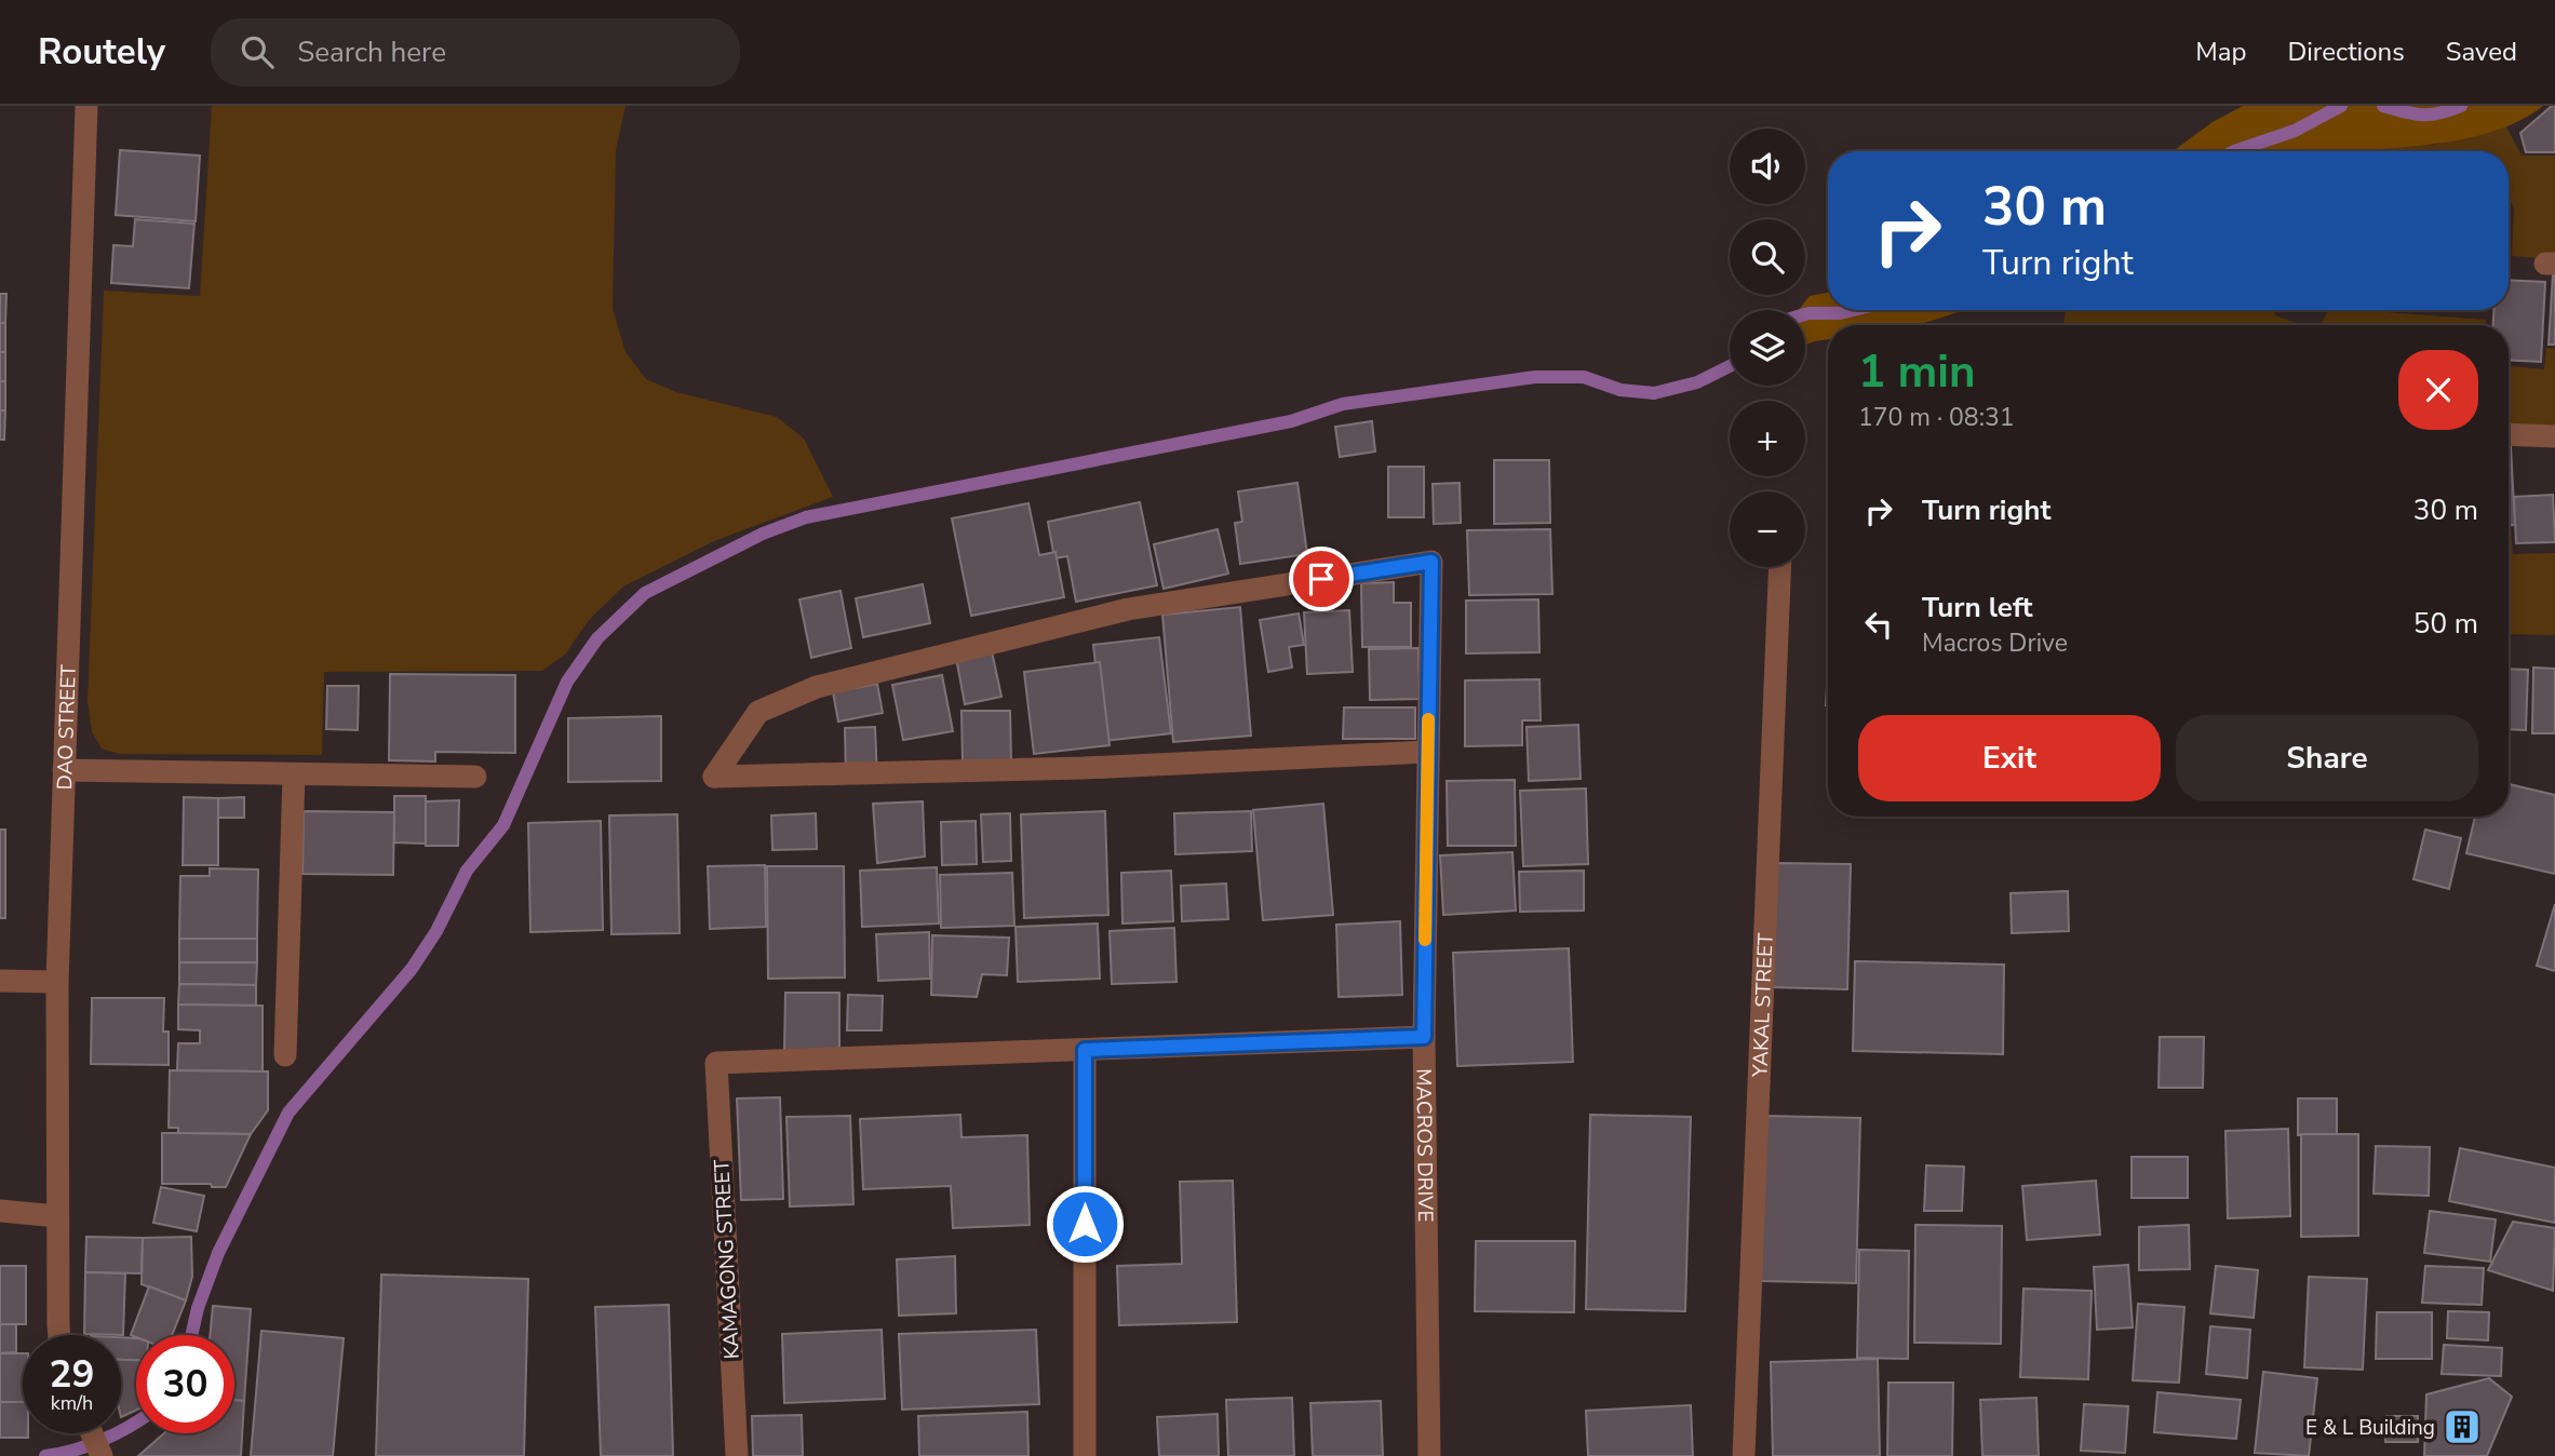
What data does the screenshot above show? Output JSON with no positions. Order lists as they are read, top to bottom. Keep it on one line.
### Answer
{"streets":{"street":["DAO STREET","YAKAL STREET","MACROS DRIVE","KAMAGONG STREET"]},"places":{"building":["E & L Building"]},"page":{"header":"Routely","search":"Search here","nav":["Map","Directions","Saved"],"map_buttons":["+","−"],"turn":["30 m","Turn right"],"heading":["1 min","170 m · 08:31"],"list":[{"name":"Turn right","value":"30 m"},{"name":"Turn left","note":"Macros Drive","value":"50 m"}],"buttons":["Exit","Share"],"speed":"29 km/h","limit":"30"}}
